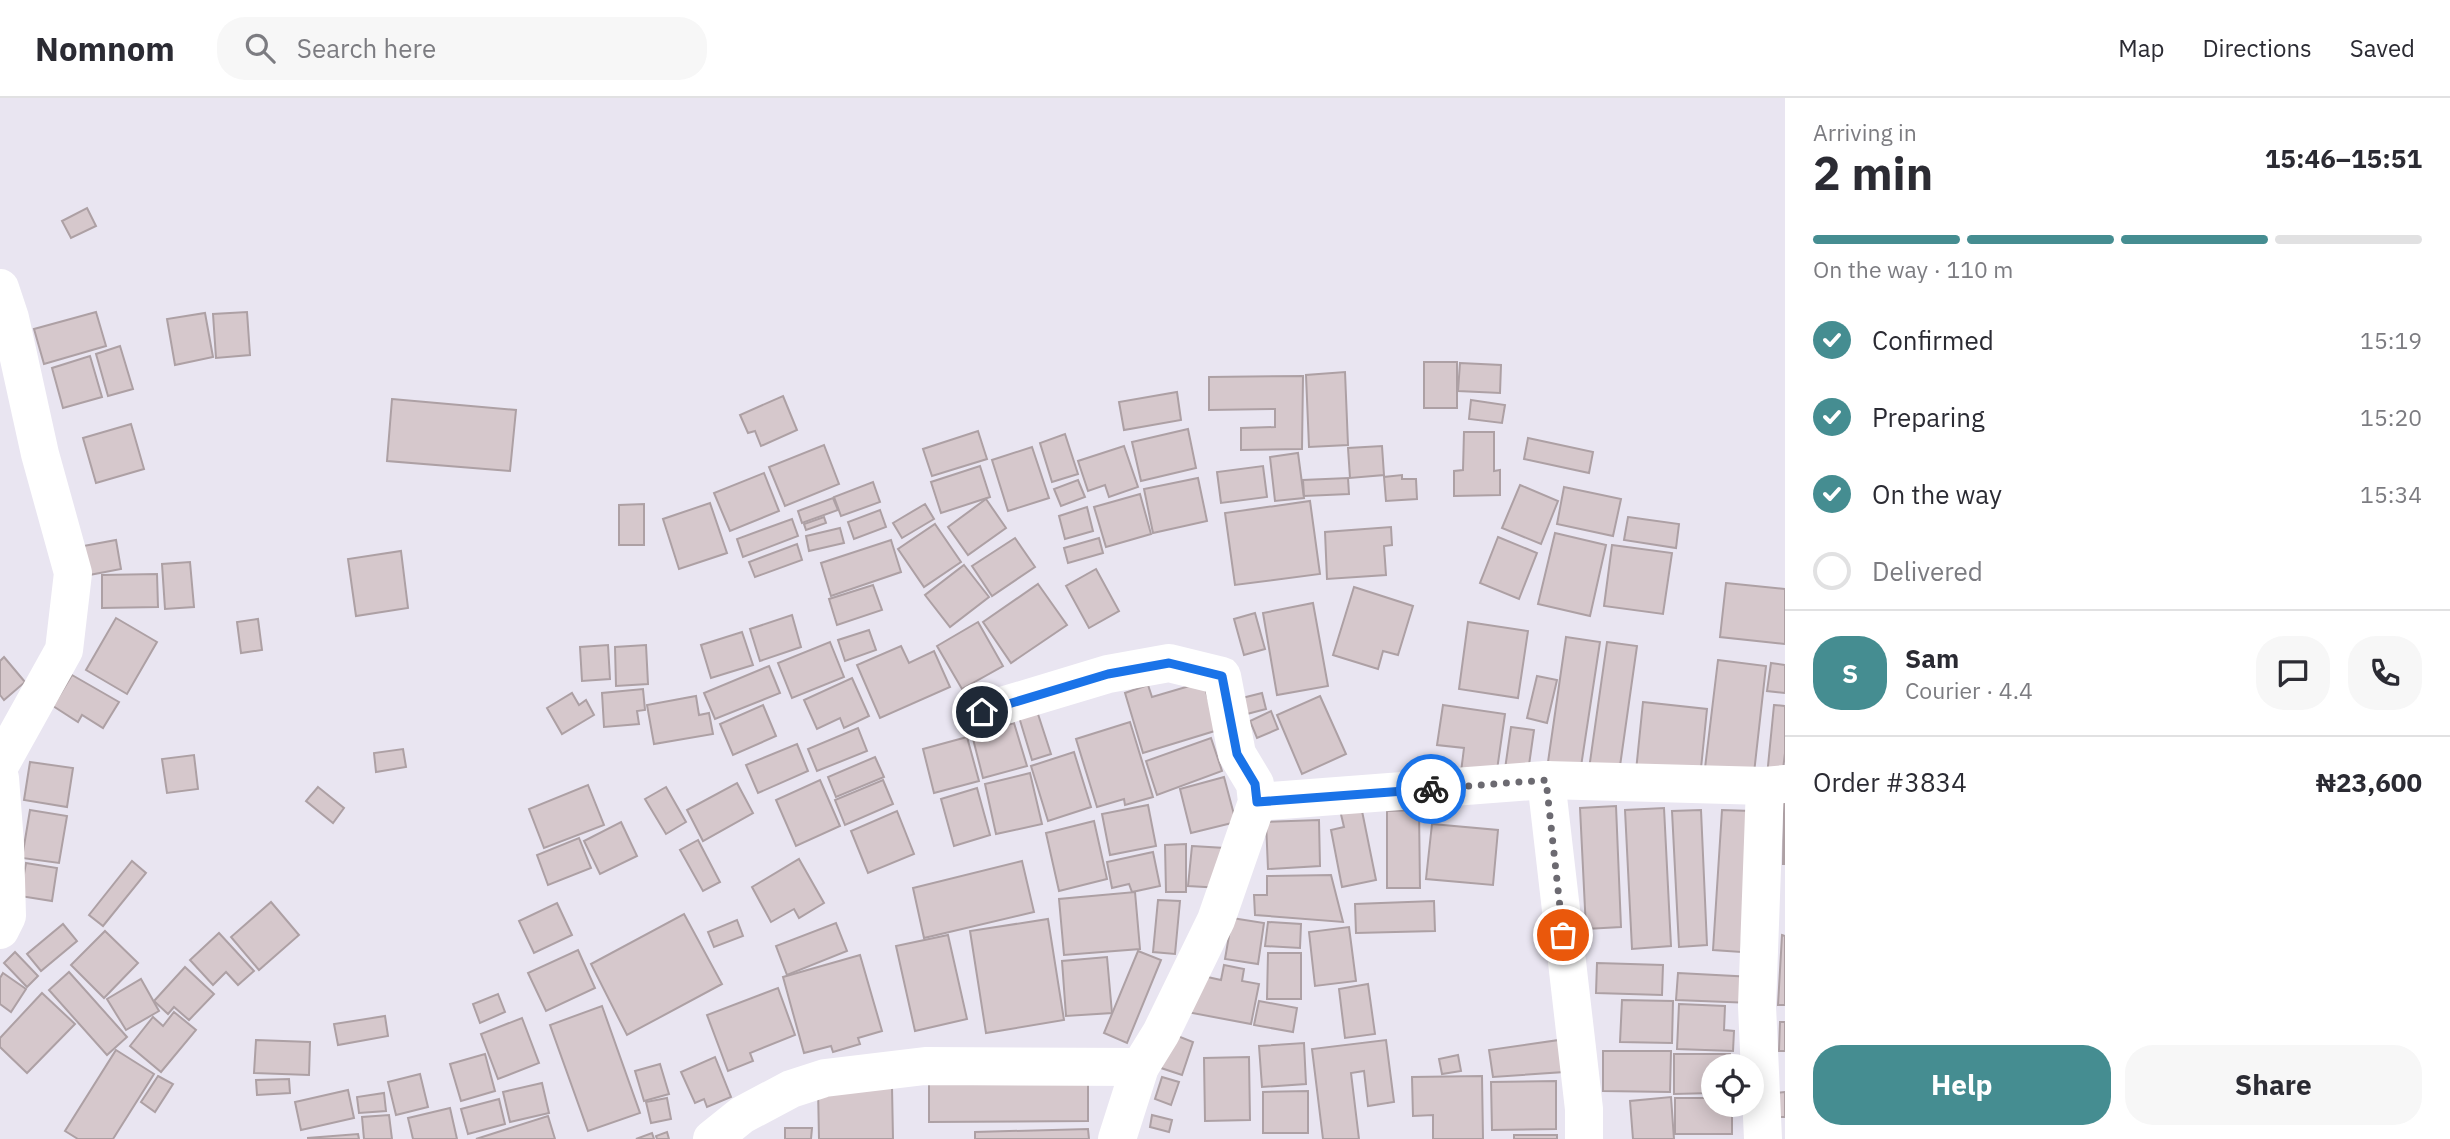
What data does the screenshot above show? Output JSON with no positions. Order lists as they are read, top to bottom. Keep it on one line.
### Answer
{"page":{"header":"Nomnom","search":"Search here","nav":["Map","Directions","Saved"],"heading":["2 min","Arriving in","15:46–15:51"],"panel":["Sam","Courier · 4.4","Order #3834","₦23,600"],"bar":"On the way · 110 m","list":[["Confirmed","15:19"],["Preparing","15:20"],["On the way","15:34"],"Delivered"],"round":"S","buttons":["Help","Share"]}}
